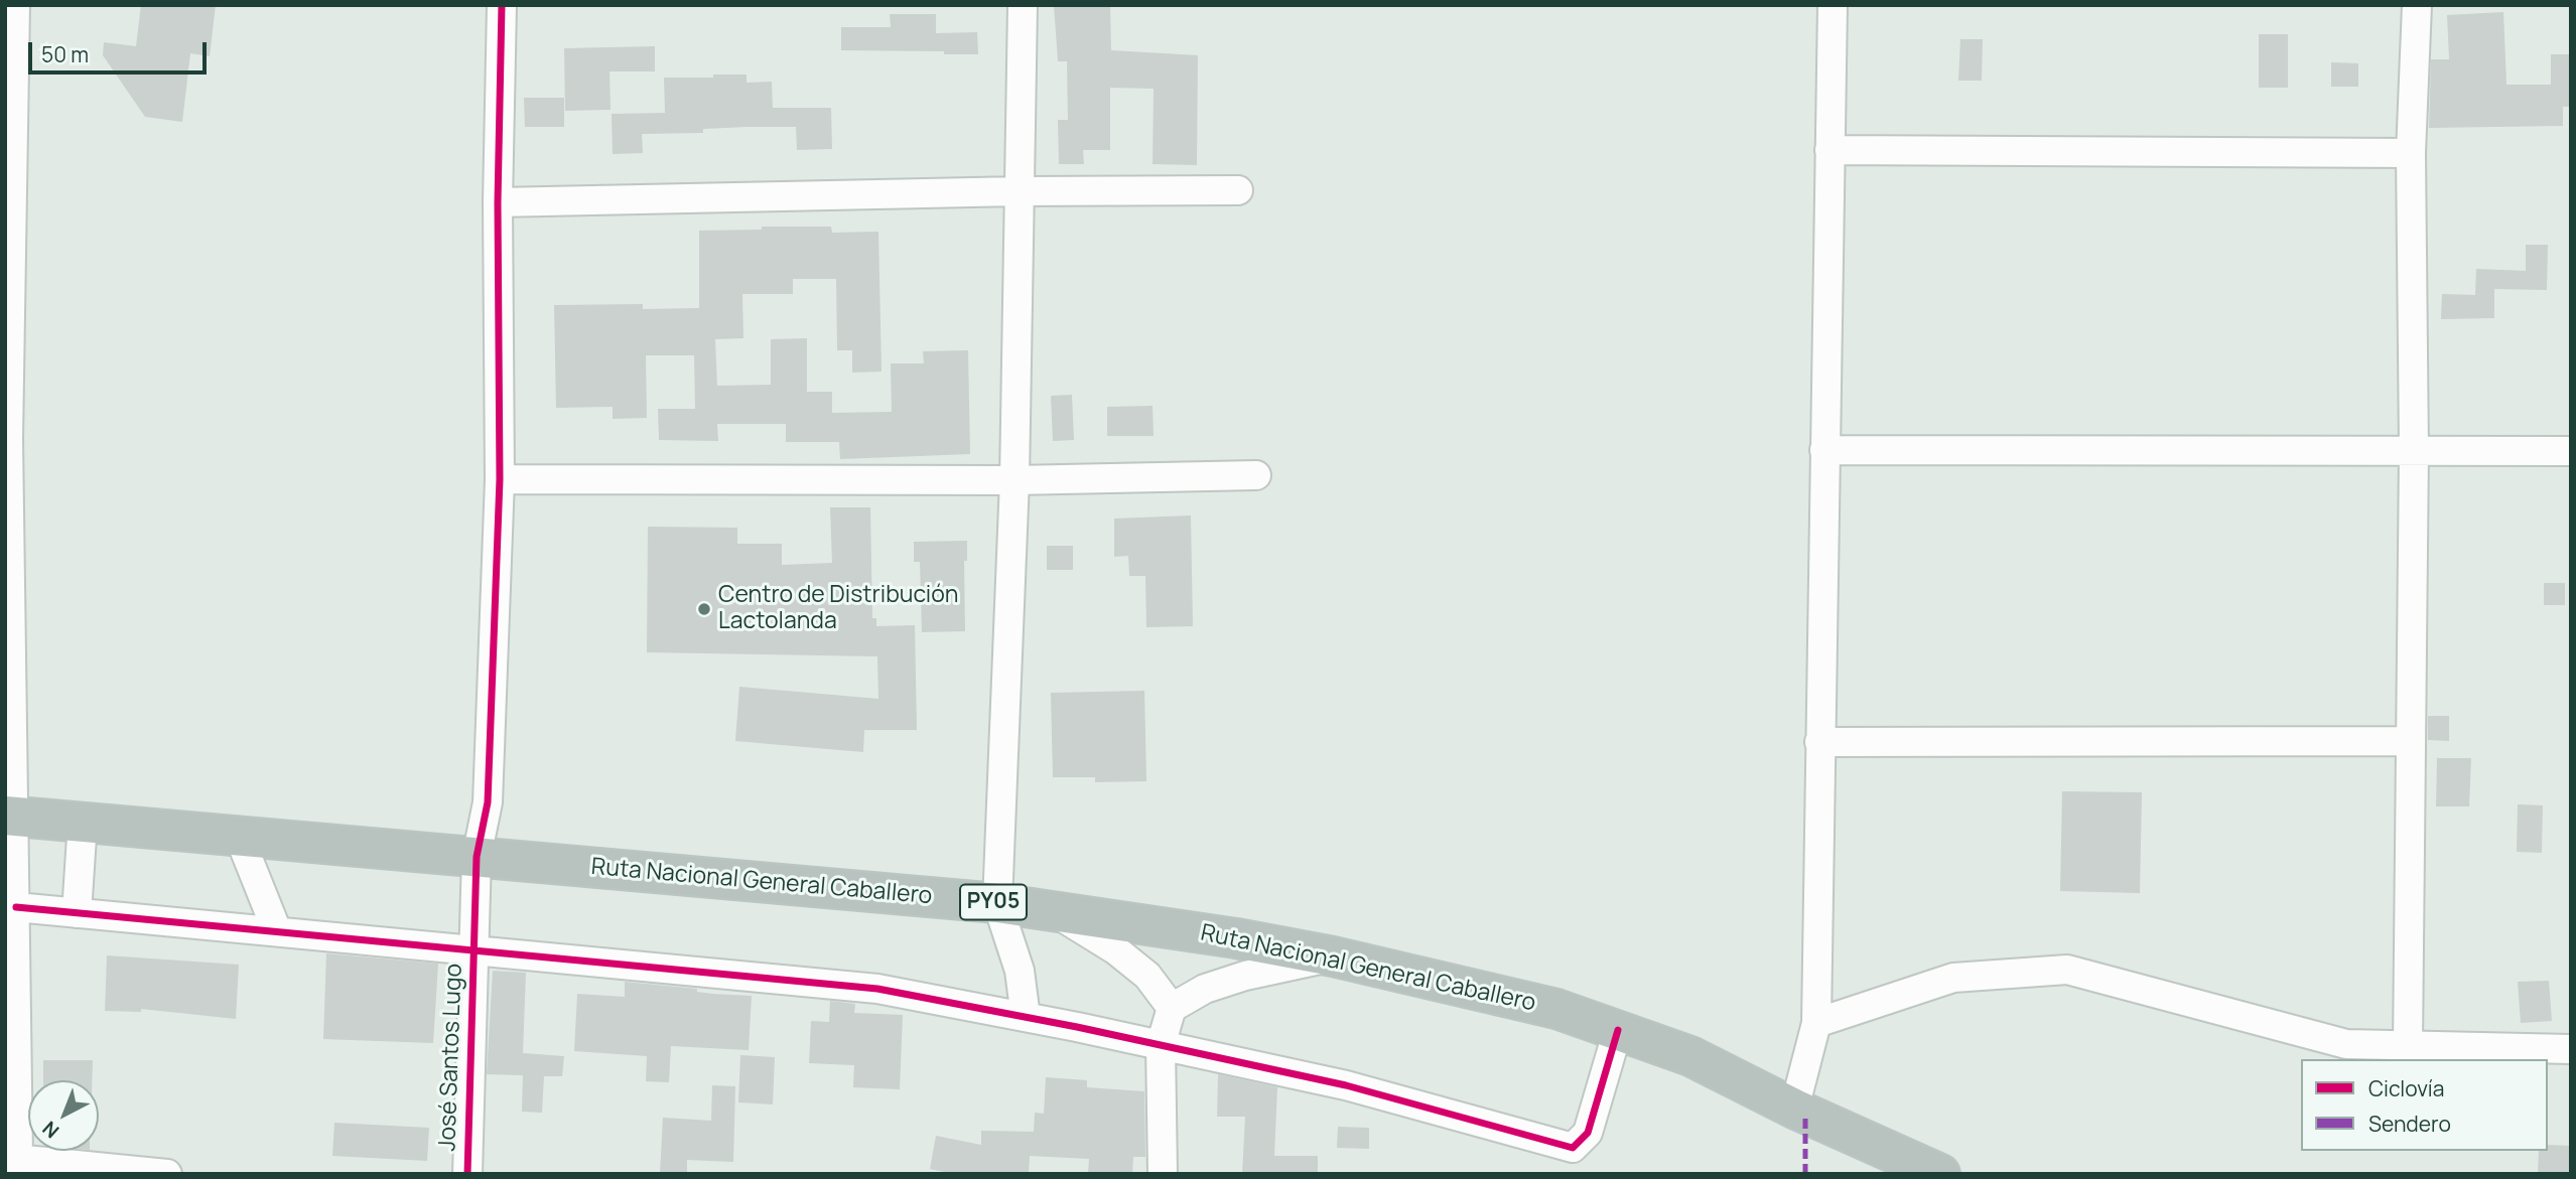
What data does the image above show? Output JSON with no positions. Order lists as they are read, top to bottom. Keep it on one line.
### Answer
{"streets":{"highway":["Ruta Nacional General Caballero","PY05"],"street":["José Santos Lugo"]},"crossings":[["Ruta Nacional General Caballero","José Santos Lugo"]],"places":["Centro de Distribución Lactolanda"],"legend":["Ciclovía","Sendero"],"scale_bar":"50 m","north":"bottom left"}
